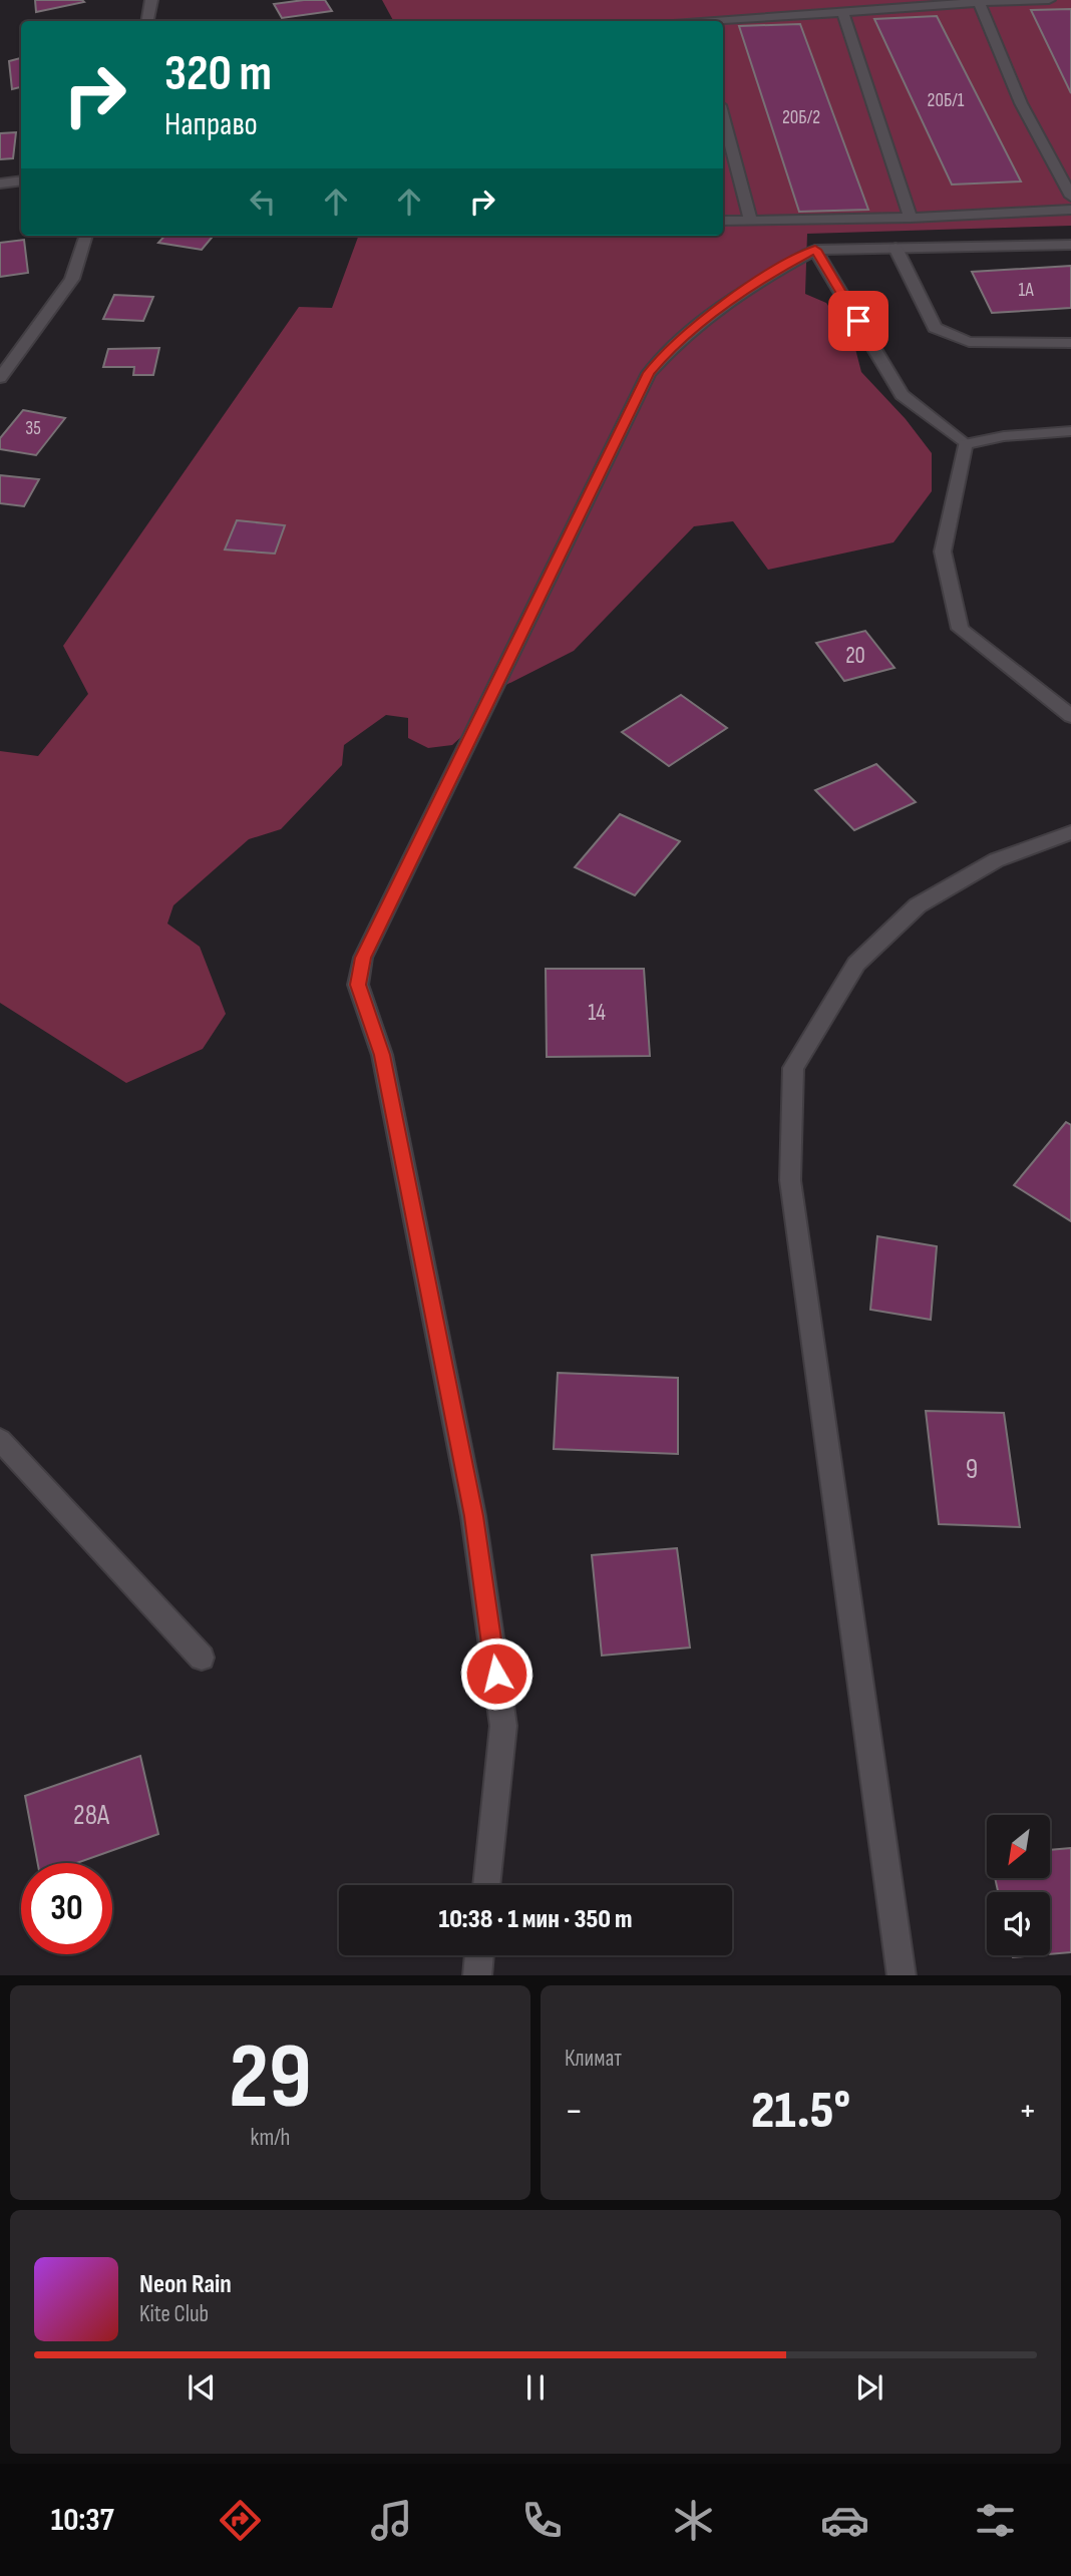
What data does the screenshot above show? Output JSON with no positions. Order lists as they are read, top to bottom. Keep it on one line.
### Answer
{"house_numbers":["20Б/1","20Б/2","1А","35","20","14","9","28А"],"north":"bottom left","page":{"turn":["320 m","Направо"],"limit":"30","trip":"10:38 · 1 мин · 350 m","tile":[["29","km/h"],"Климат"],"heat":["−","21.5°","+"],"song":["Neon Rain","Kite Club"],"tabs":"10:37"}}
